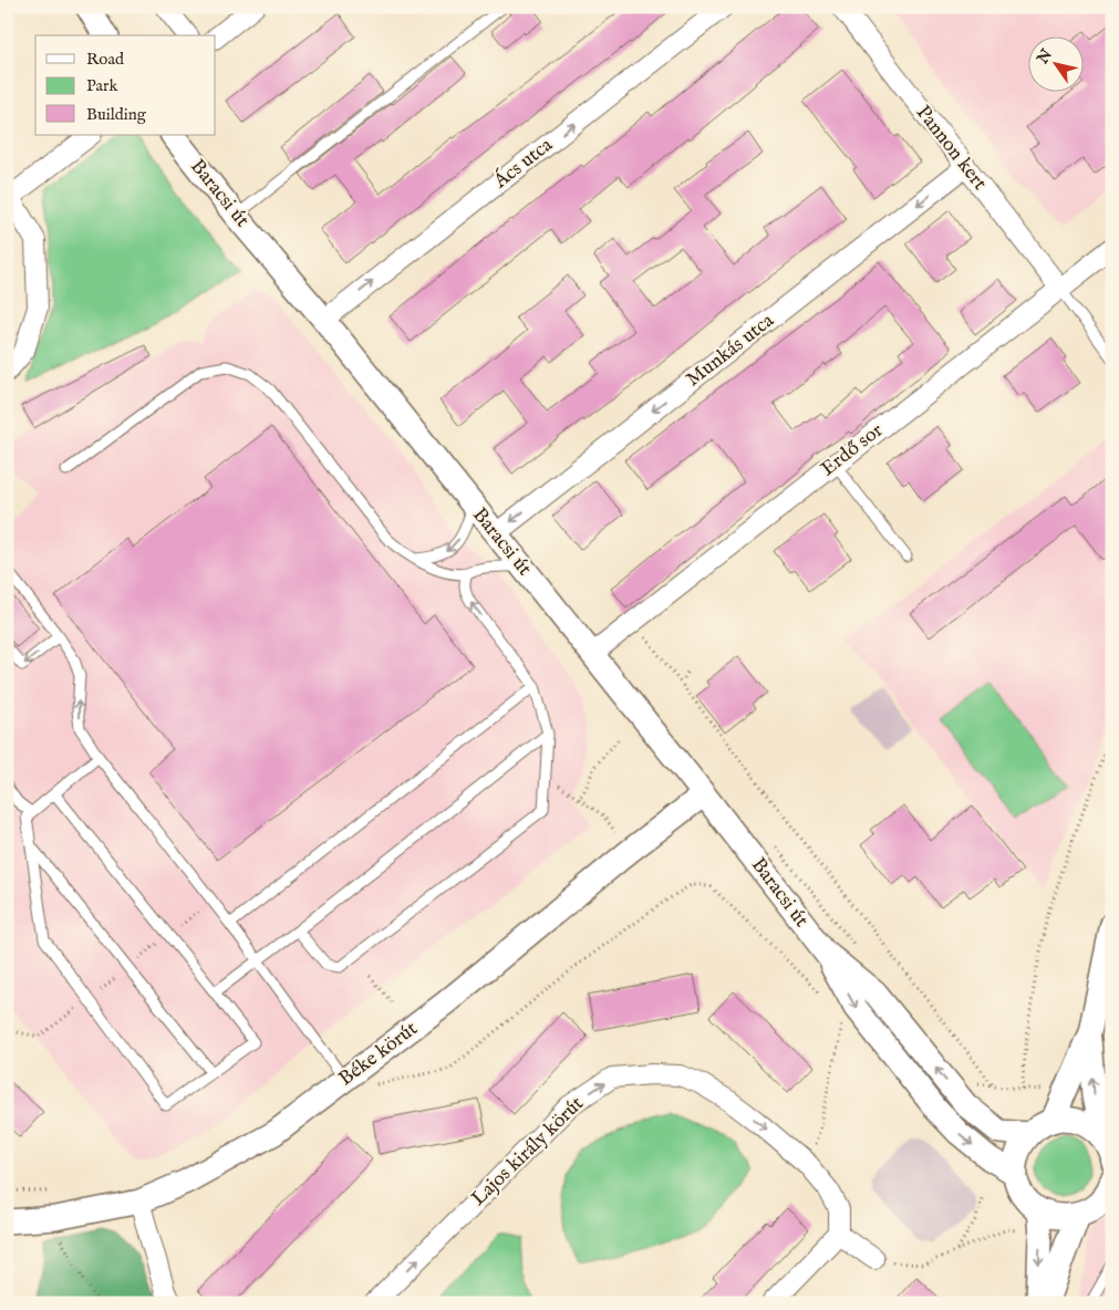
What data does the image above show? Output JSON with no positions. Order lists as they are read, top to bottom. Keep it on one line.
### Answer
{"streets":{"street":["Pannon kert","Ács utca","Baracsi út","Munkás utca","Erdő sor","Béke körút","Lajos király körút"]},"crossings":[["Pannon kert","Munkás utca"],["Pannon kert","Erdő sor"],["Ács utca","Baracsi út"],["Baracsi út","Munkás utca"],["Baracsi út","Erdő sor"],["Baracsi út","Béke körút"]],"one_way":["Ács utca","Munkás utca","Lajos király körút"],"legend":["Road","Park","Building"],"north":"top left"}
